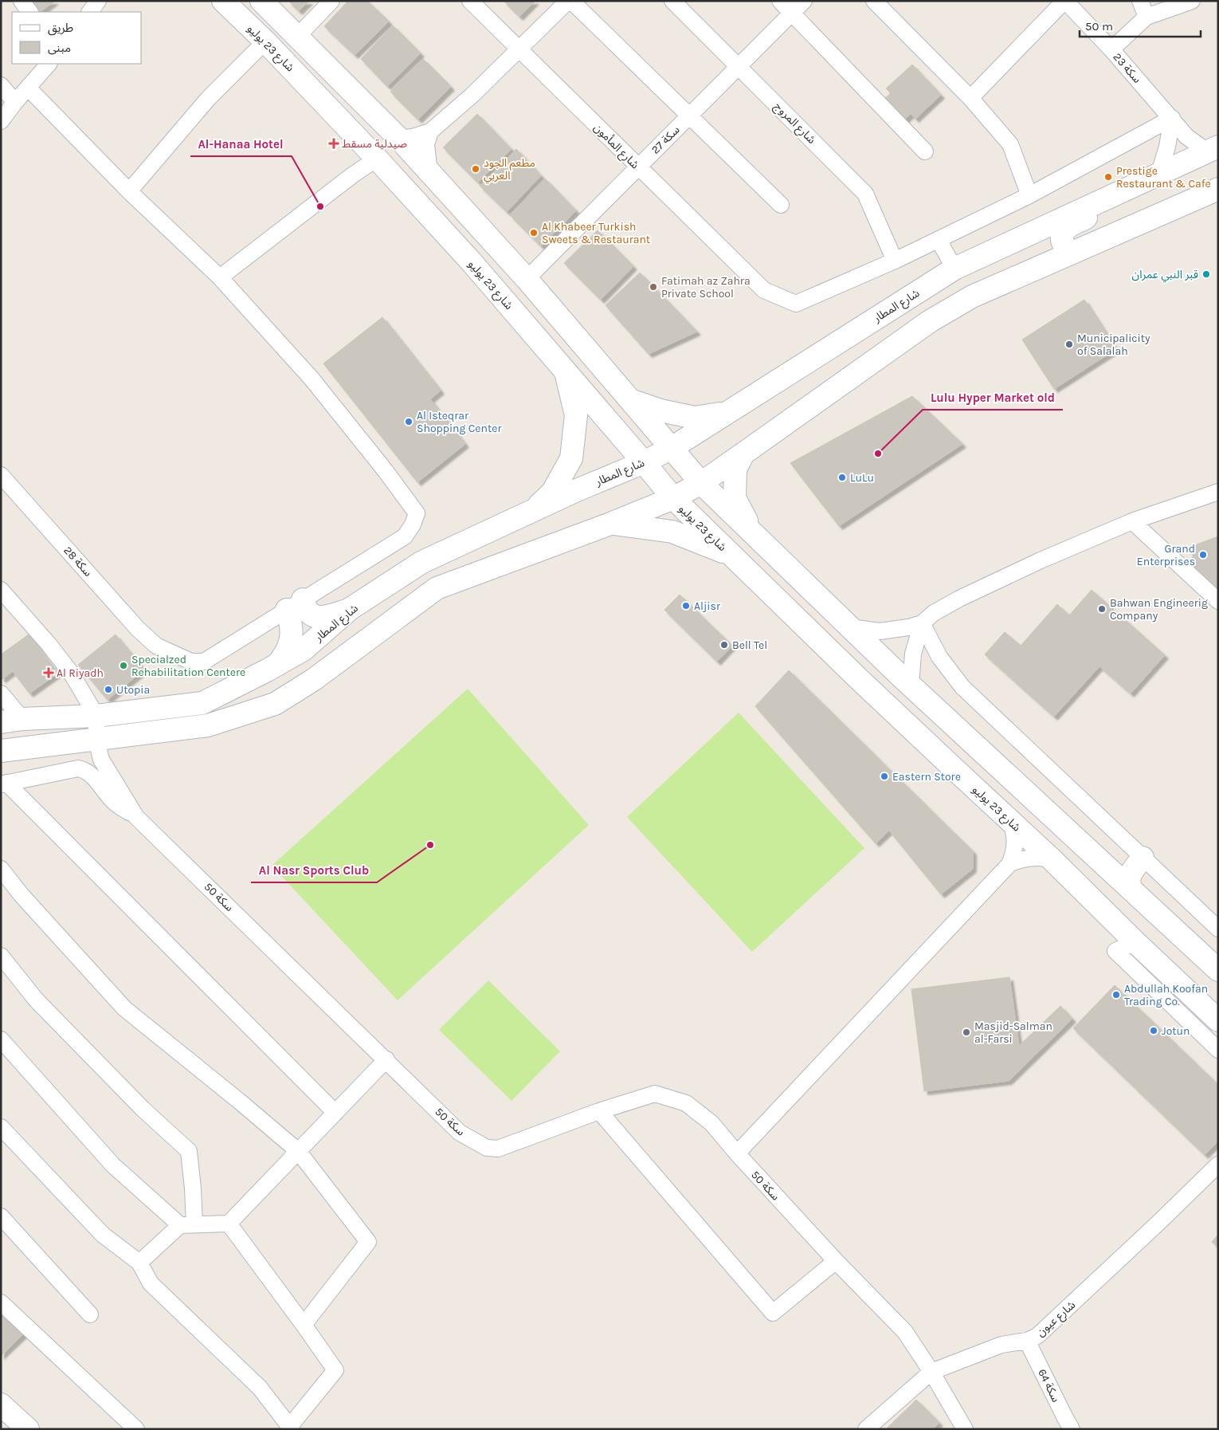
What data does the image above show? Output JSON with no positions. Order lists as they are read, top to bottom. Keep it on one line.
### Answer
{"streets":{"main road":["شارع 23 يوليو","شارع المطار"],"street":["23 سكة","شارع المروج","سكة 27","شارع المأمون","سكة 28","سكة 50","شارع عيون","سكة 64"]},"crossings":[["شارع 23 يوليو","شارع المطار"],["23 سكة","شارع المطار"],["شارع المروج","سكة 27"],["شارع المروج","شارع المأمون"],["سكة 27","شارع المأمون"],["شارع المطار","سكة 50"],["سكة 50","شارع عيون"],["شارع عيون","سكة 64"]],"places":{"health":["صيدلية مسقط","Al Riyadh"],"other":["مطعم الجود العربي","Prestige Restaurant & Cafe","Al-Hanaa Hotel","Al Khabeer Turkish Sweets & Restaurant","قبر النبي عمران","Fatimah az Zahra Private School","Municipalicity of Salalah","Al Isteqrar Shopping Center","Lulu Hyper Market old","LuLu","Grand Enterprises","Aljisr","Bahwan Engineerig Company","Bell Tel","Specialzed Rehabilitation Centere","Utopia","Eastern Store","Al Nasr Sports Club","Abdullah Koofan Trading Co.","Jotun","Masjid-Salman al-Farsi"]},"legend":["طريق","مبنى"],"scale_bar":"50 m"}
